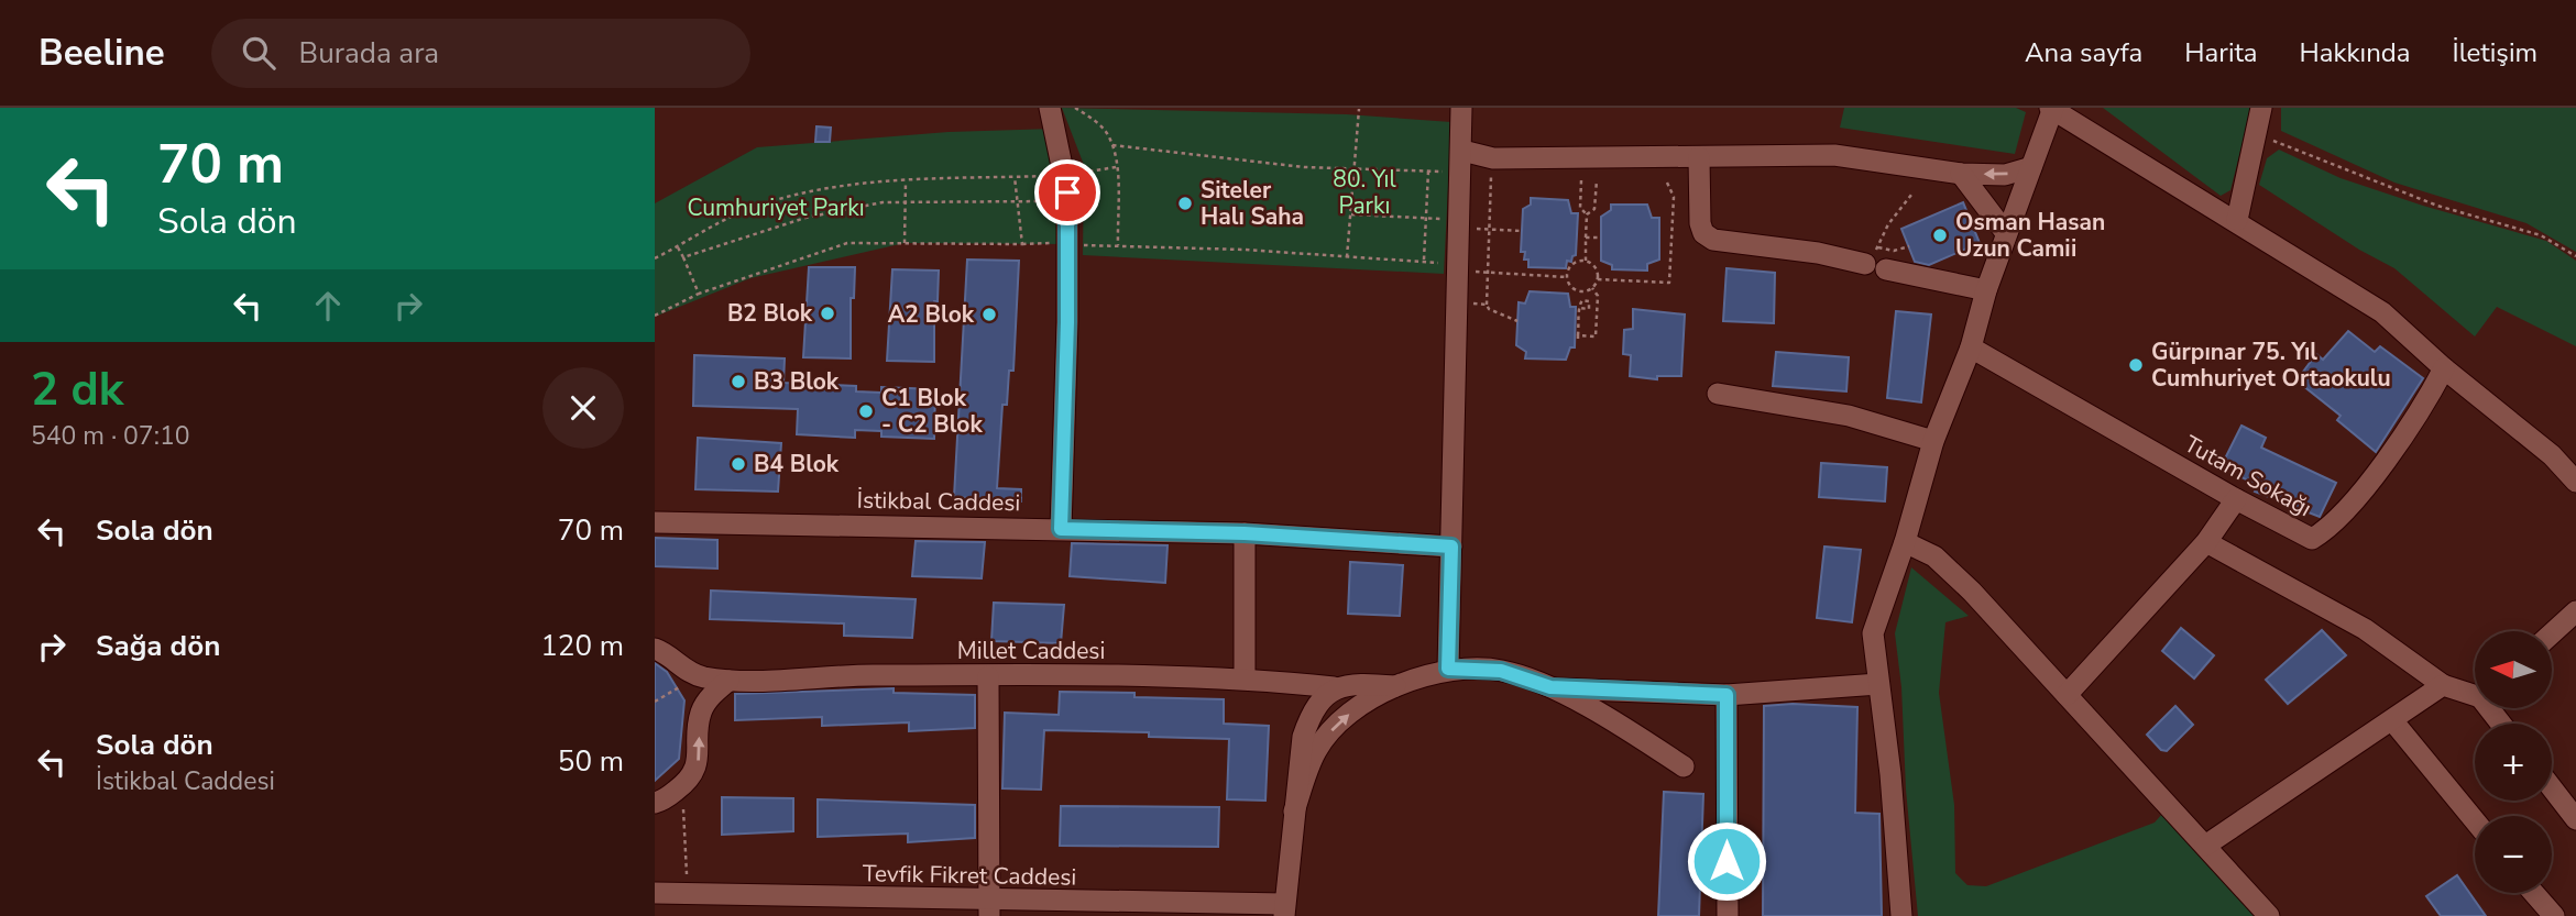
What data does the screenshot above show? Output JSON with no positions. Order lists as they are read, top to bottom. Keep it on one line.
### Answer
{"streets":{"street":["Tutam Sokağı","İstikbal Caddesi","Millet Caddesi","Tevfik Fikret Caddesi"]},"parks":["80. Yıl Parkı","Cumhuriyet Parkı"],"places":["Siteler Halı Saha","Osman Hasan Uzun Camii","B2 Blok","A2 Blok","Gürpınar 75. Yıl Cumhuriyet Ortaokulu","B3 Blok","C1 Blok - C2 Blok","B4 Blok"],"north":"left","page":{"header":"Beeline","search":"Burada ara","nav":["Ana sayfa","Harita","Hakkında","İletişim"],"turn":["70 m","Sola dön"],"heading":["2 dk","540 m · 07:10"],"list":[{"name":"Sola dön","value":"70 m"},{"name":"Sağa dön","value":"120 m"},{"name":"Sola dön","note":"İstikbal Caddesi","value":"50 m"}],"map_buttons":["+","−"]}}
